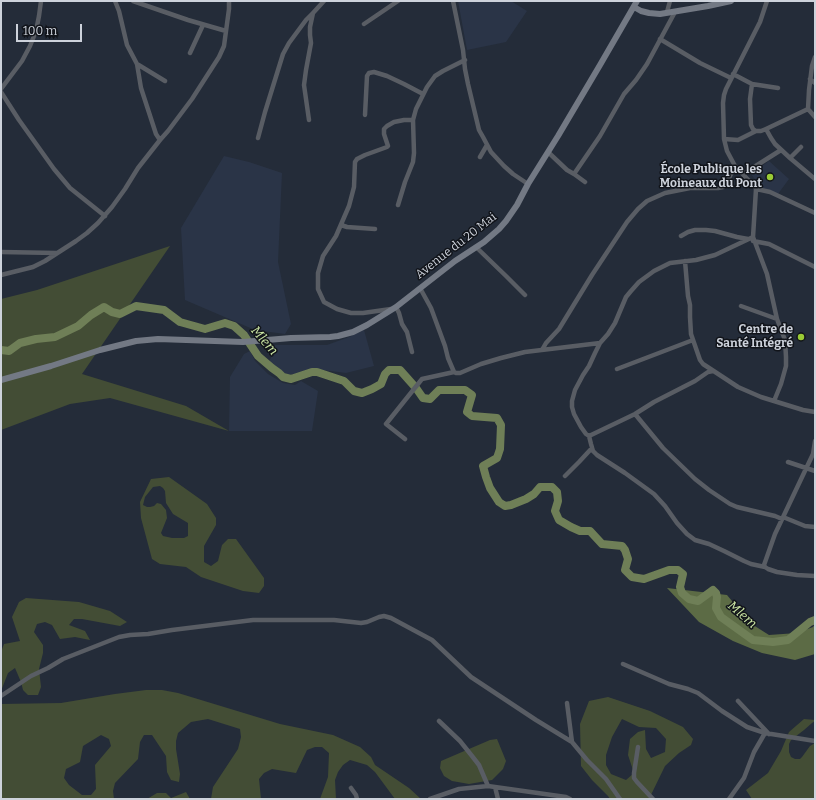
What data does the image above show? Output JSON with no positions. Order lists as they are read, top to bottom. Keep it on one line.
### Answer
{"streets":{"main road":["Avenue du 20 Mai"]},"water":["Mlem"],"places":["École Publique les Moineaux du Pont","Centre de Santé Intégré"],"scale_bar":"100 m"}
